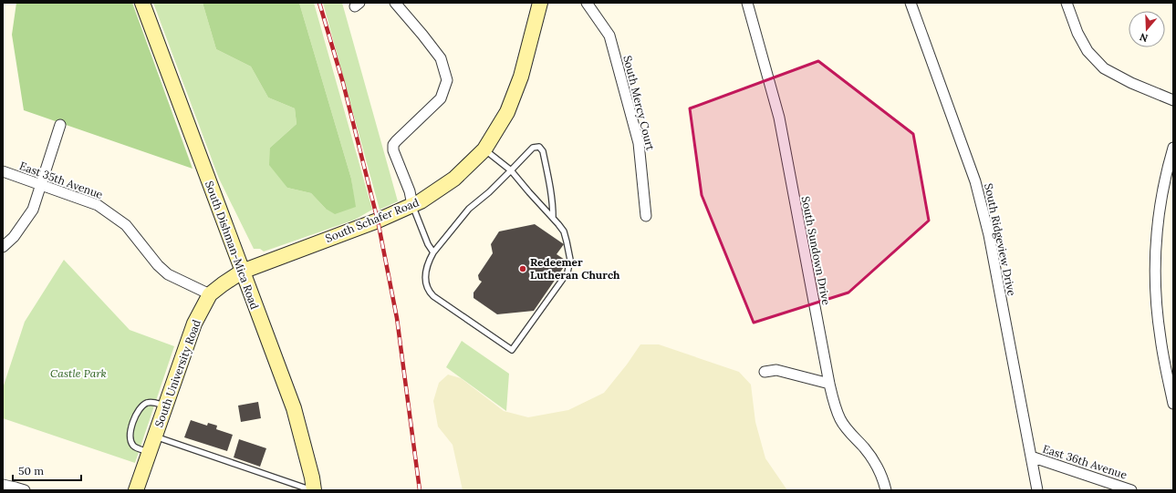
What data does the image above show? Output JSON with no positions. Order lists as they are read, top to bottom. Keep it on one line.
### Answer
{"streets":{"street":["South Mercy Court","East 35th Avenue","South Schafer Road","South Ridgeview Drive","South Dishman-Mica Road","South Sundown Drive","South University Road","East 36th Avenue"]},"crossings":[["East 35th Avenue","South University Road"],["South Schafer Road","South Dishman-Mica Road"],["South Schafer Road","South University Road"],["South Ridgeview Drive","East 36th Avenue"],["South Dishman-Mica Road","South University Road"]],"parks":["Castle Park"],"places":["Redeemer Lutheran Church"],"scale_bar":"50 m","north":"bottom"}
